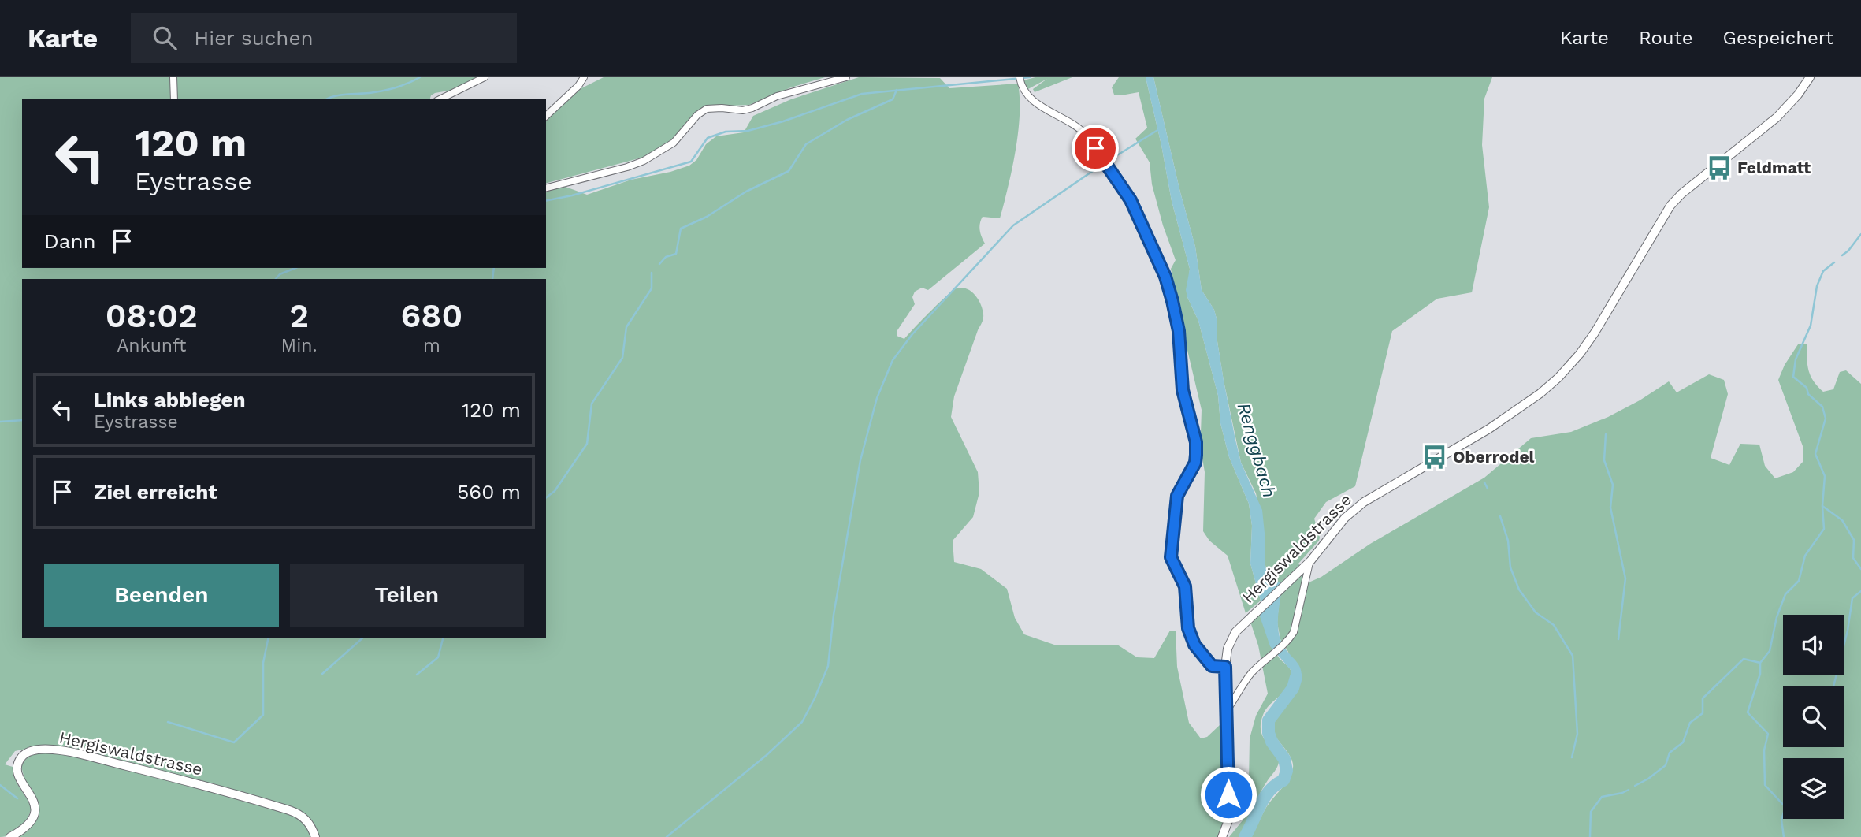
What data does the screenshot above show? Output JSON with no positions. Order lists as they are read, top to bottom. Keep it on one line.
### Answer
{"streets":{"street":["Hergiswaldstrasse"]},"water":["Renggbach"],"places":{"bus stop":["Feldmatt","Oberrodel"]},"page":{"header":"Karte","search":"Hier suchen","nav":["Karte","Route","Gespeichert"],"turn":["120 m","Eystrasse"],"then":"Dann","eta":["08:02","Ankunft","2","Min.","680","m"],"list":[{"name":"Links abbiegen","note":"Eystrasse","value":"120 m"},{"name":"Ziel erreicht","value":"560 m"}],"buttons":["Beenden","Teilen"]}}
